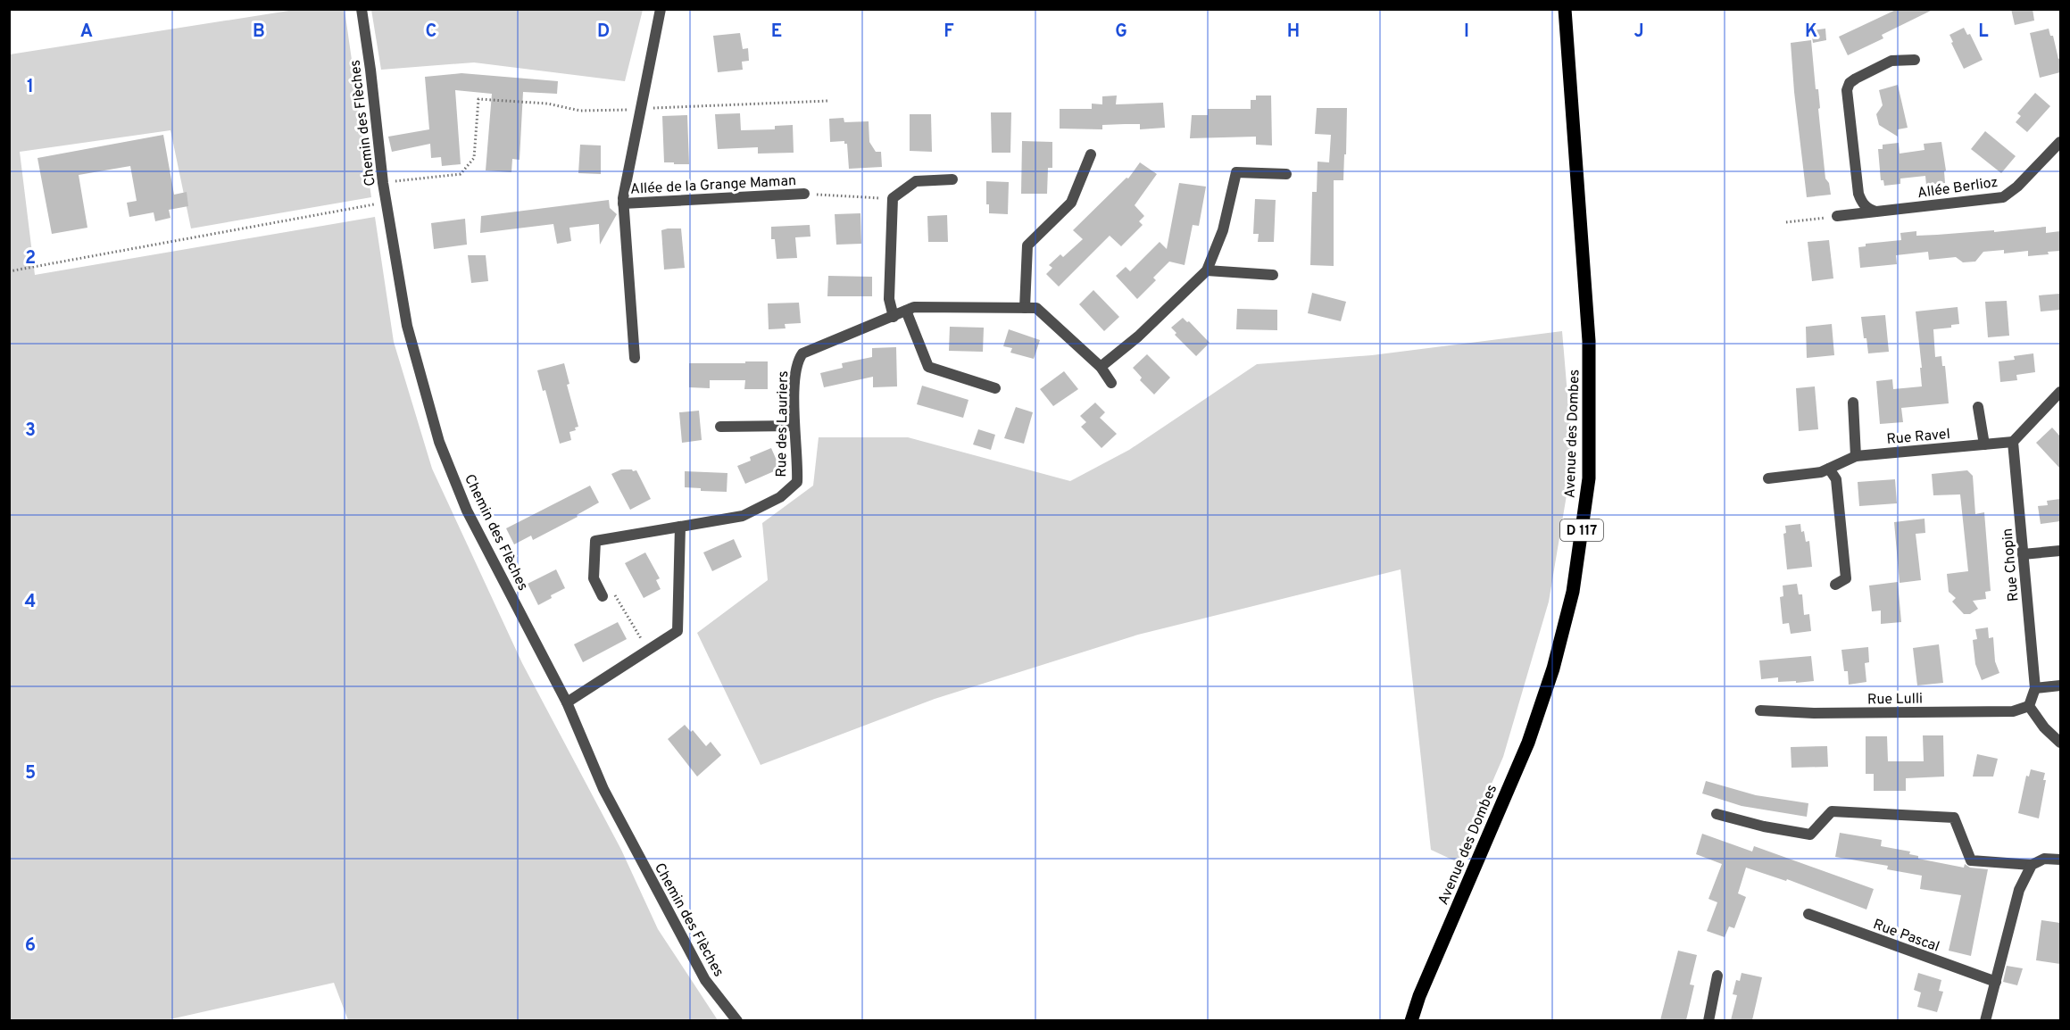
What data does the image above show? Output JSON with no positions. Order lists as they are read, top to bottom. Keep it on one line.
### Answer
{"streets":{"main road":["Avenue des Dombes","D 117"],"street":["Chemin des Flèches","Allée de la Grange Maman","Allée Berlioz","Rue des Lauriers","Rue Ravel","Rue Chopin","Rue Lulli","Rue Pascal"]},"crossings":[["Rue Ravel","Rue Chopin"],["Rue Chopin","Rue Lulli"]],"grid":{"columns":["A","B","C","D","E","F","G","H","I","J","K","L"],"rows":["1","2","3","4","5","6"]}}
